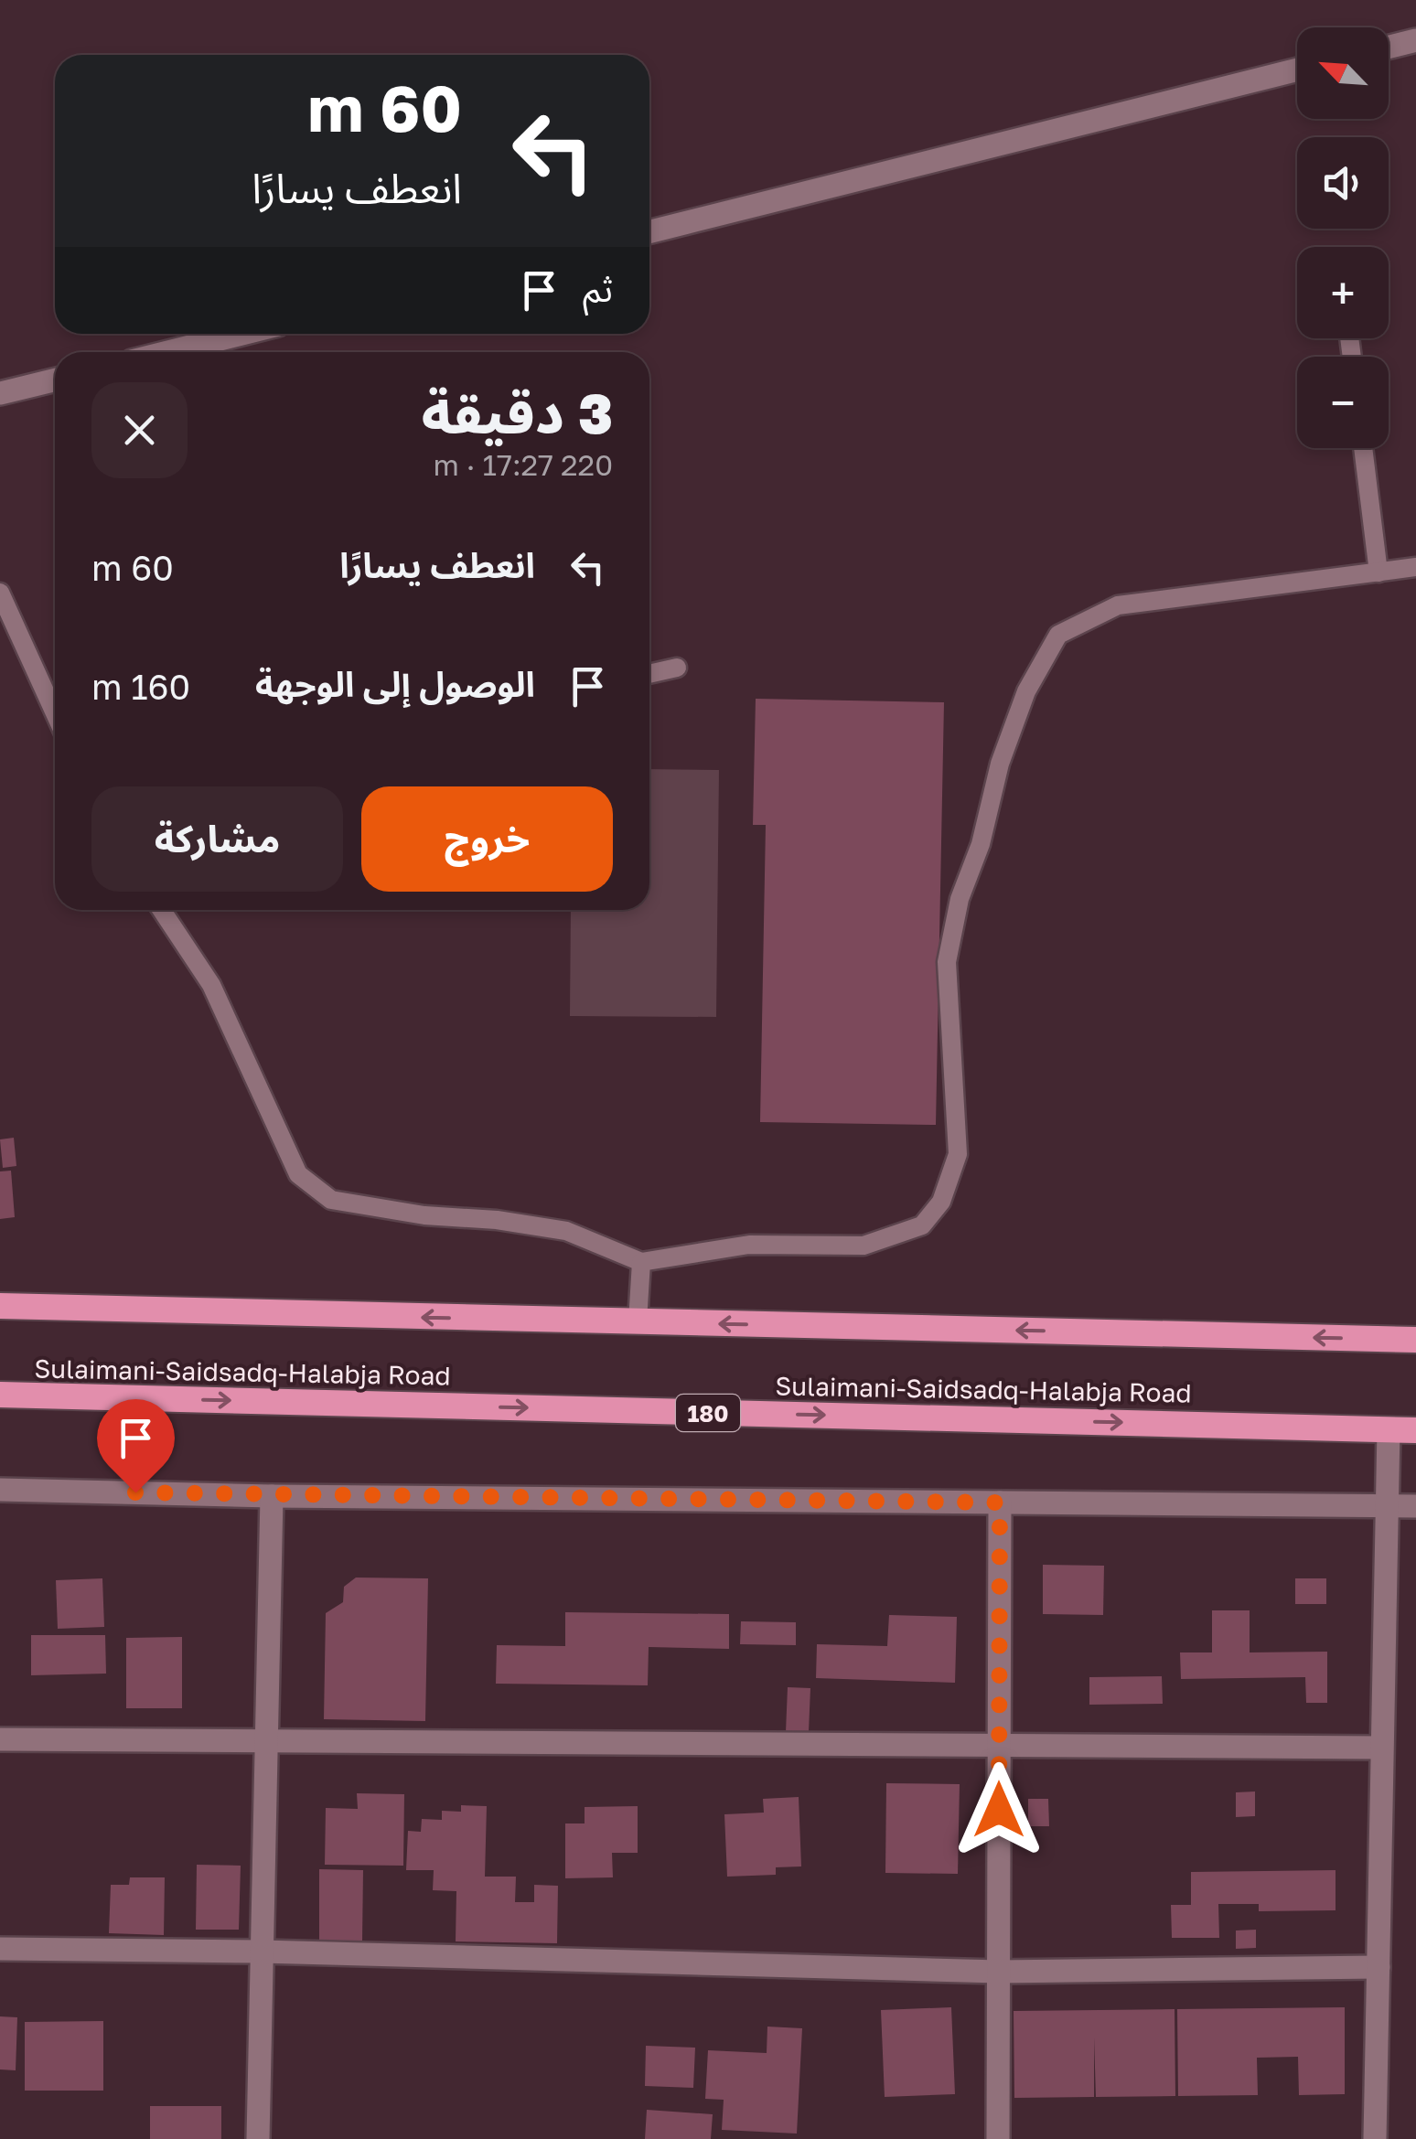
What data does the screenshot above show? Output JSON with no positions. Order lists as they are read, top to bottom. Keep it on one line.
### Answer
{"streets":{"highway":["Sulaimani-Saidsadq-Halabja Road","180"]},"north":"top left","page":{"map_buttons":["+","−"],"turn":["60 m","انعطف يسارًا"],"then":"ثم","heading":["3 دقيقة","220 m · 17:27"],"list":[{"name":"انعطف يسارًا","value":"60 m"},{"name":"الوصول إلى الوجهة","value":"160 m"}],"buttons":["خروج","مشاركة"]}}
